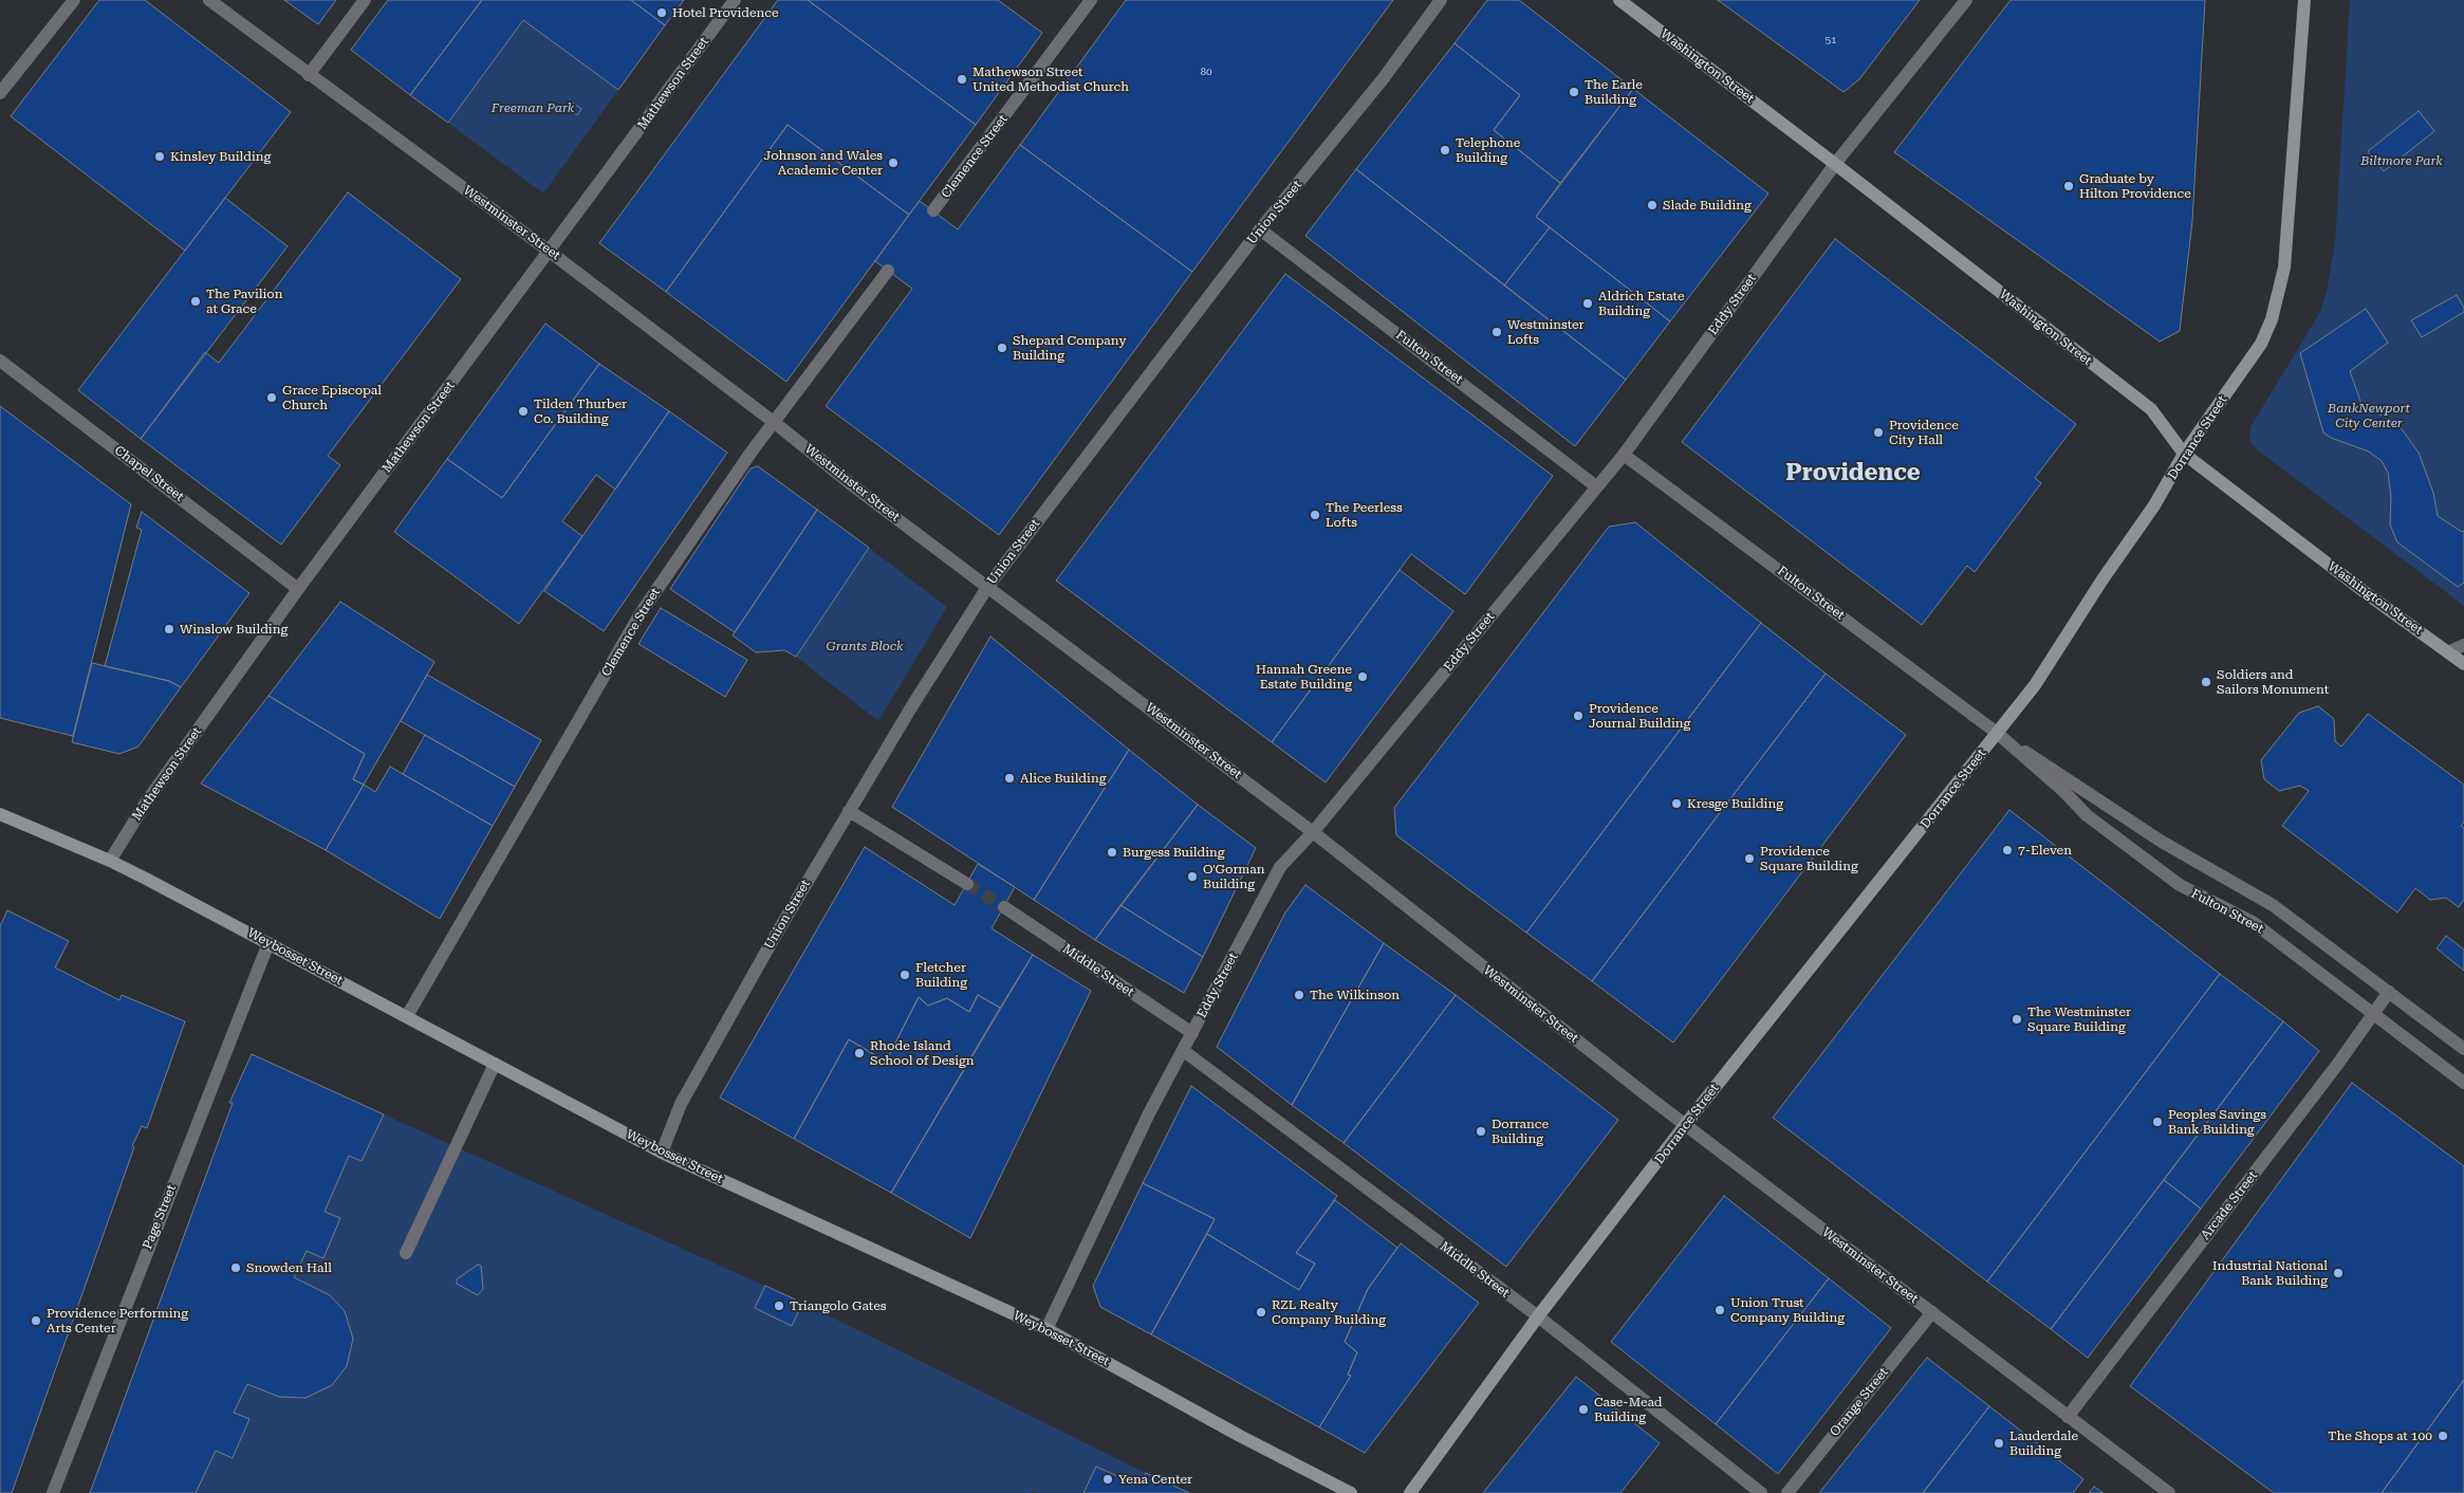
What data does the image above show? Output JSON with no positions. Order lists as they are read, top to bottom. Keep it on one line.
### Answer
{"streets":{"main road":["Washington Street","Dorrance Street","Weybosset Street"],"street":["Mathewson Street","Clemence Street","Union Street","Westminster Street","Eddy Street","Fulton Street","Chapel Street","Middle Street","Arcade Street","Page Street","Orange Street"]},"crossings":[["Washington Street","Eddy Street"],["Washington Street","Dorrance Street"],["Mathewson Street","Westminster Street"],["Mathewson Street","Chapel Street"],["Mathewson Street","Weybosset Street"],["Clemence Street","Westminster Street"],["Clemence Street","Weybosset Street"],["Union Street","Westminster Street"],["Union Street","Fulton Street"],["Union Street","Weybosset Street"],["Westminster Street","Eddy Street"],["Westminster Street","Dorrance Street"],["Westminster Street","Arcade Street"],["Westminster Street","Orange Street"],["Eddy Street","Fulton Street"],["Eddy Street","Weybosset Street"],["Eddy Street","Middle Street"],["Fulton Street","Dorrance Street"],["Fulton Street","Arcade Street"],["Dorrance Street","Middle Street"],["Weybosset Street","Page Street"]],"districts":["Providence"],"parks":["Freeman Park","Biltmore Park","BankNewport City Center","Grants Block"],"places":["Hotel Providence","Mathewson Street United Methodist Church","The Earle Building","Telephone Building","Kinsley Building","Johnson and Wales Academic Center","Graduate by Hilton Providence","Slade Building","The Pavilion at Grace","Aldrich Estate Building","Westminster Lofts","Shepard Company Building","Grace Episcopal Church","Tilden Thurber Co. Building","Providence City Hall","The Peerless Lofts","Winslow Building","Hannah Greene Estate Building","Soldiers and Sailors Monument","Providence Journal Building","Alice Building","Kresge Building","7-Eleven","Burgess Building","Providence Square Building","O'Gorman Building","Fletcher Building","The Wilkinson","The Westminster Square Building","Rhode Island School of Design","Peoples Savings Bank Building","Dorrance Building","Snowden Hall","Industrial National Bank Building","Triangolo Gates","Union Trust Company Building","RZL Realty Company Building","Providence Performing Arts Center","Case-Mead Building","The Shops at 100","Lauderdale Building","Yena Center"],"house_numbers":["51","80"]}
